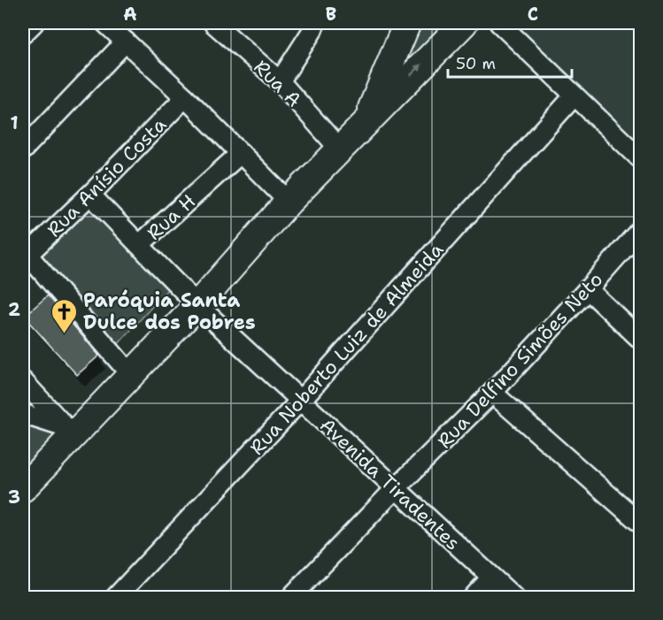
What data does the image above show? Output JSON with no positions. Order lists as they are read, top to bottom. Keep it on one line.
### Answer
{"streets":{"street":["Rua A","Rua Anísio Costa","Rua H","Rua Noberto Luiz de Almeida","Rua Delfino Simões Neto","Avenida Tiradentes"]},"crossings":[["Rua H","Avenida Tiradentes"],["Rua Noberto Luiz de Almeida","Avenida Tiradentes"],["Rua Delfino Simões Neto","Avenida Tiradentes"]],"places":{"church":["Paróquia Santa Dulce dos Pobres"]},"scale_bar":"50 m","grid":{"columns":["A","B","C"],"rows":["1","2","3"]}}
